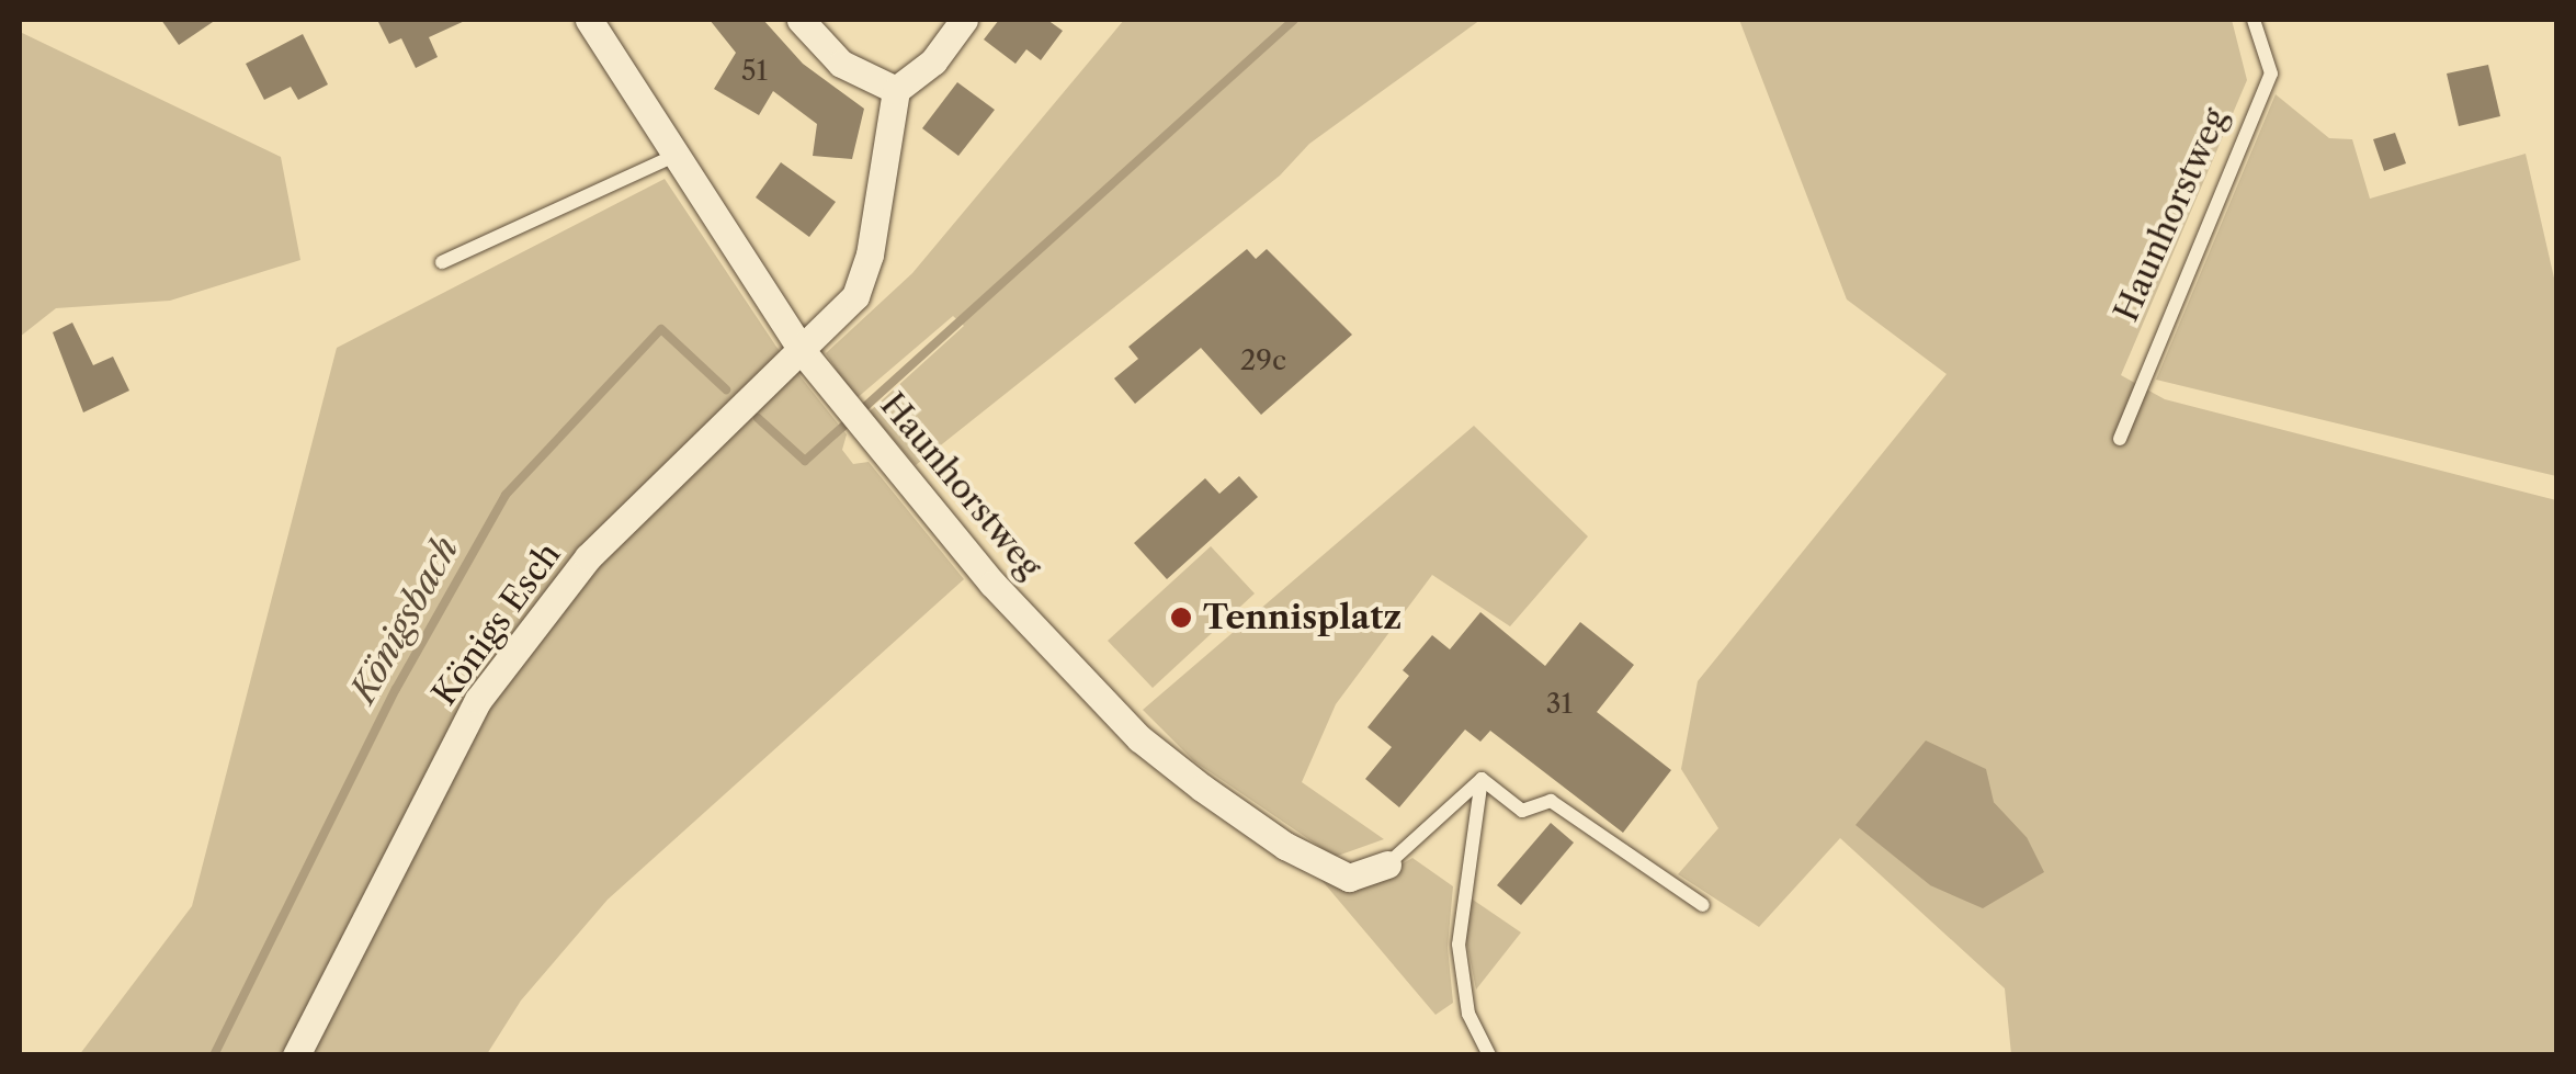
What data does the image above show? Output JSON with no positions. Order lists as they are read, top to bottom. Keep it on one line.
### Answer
{"streets":{"street":["Haunhorstweg","Königs Esch"]},"crossings":[["Haunhorstweg","Königs Esch"]],"water":["Königsbach"],"places":["Tennisplatz"],"house_numbers":["51","29c","31"]}
